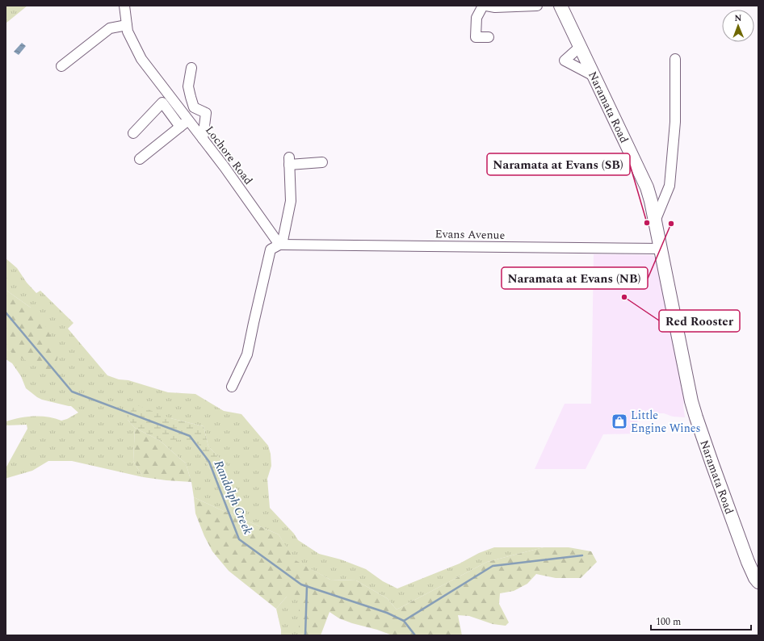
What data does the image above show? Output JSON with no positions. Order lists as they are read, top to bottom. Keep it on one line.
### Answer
{"streets":{"main road":["Naramata Road"],"street":["Lochore Road","Evans Avenue"]},"crossings":[["Naramata Road","Evans Avenue"],["Lochore Road","Evans Avenue"]],"water":["Randolph Creek"],"places":{"other":["Naramata at Evans (SB)","Naramata at Evans (NB)","Red Rooster"],"shop":["Little Engine Wines"]},"scale_bar":"100 m","north":"top"}
